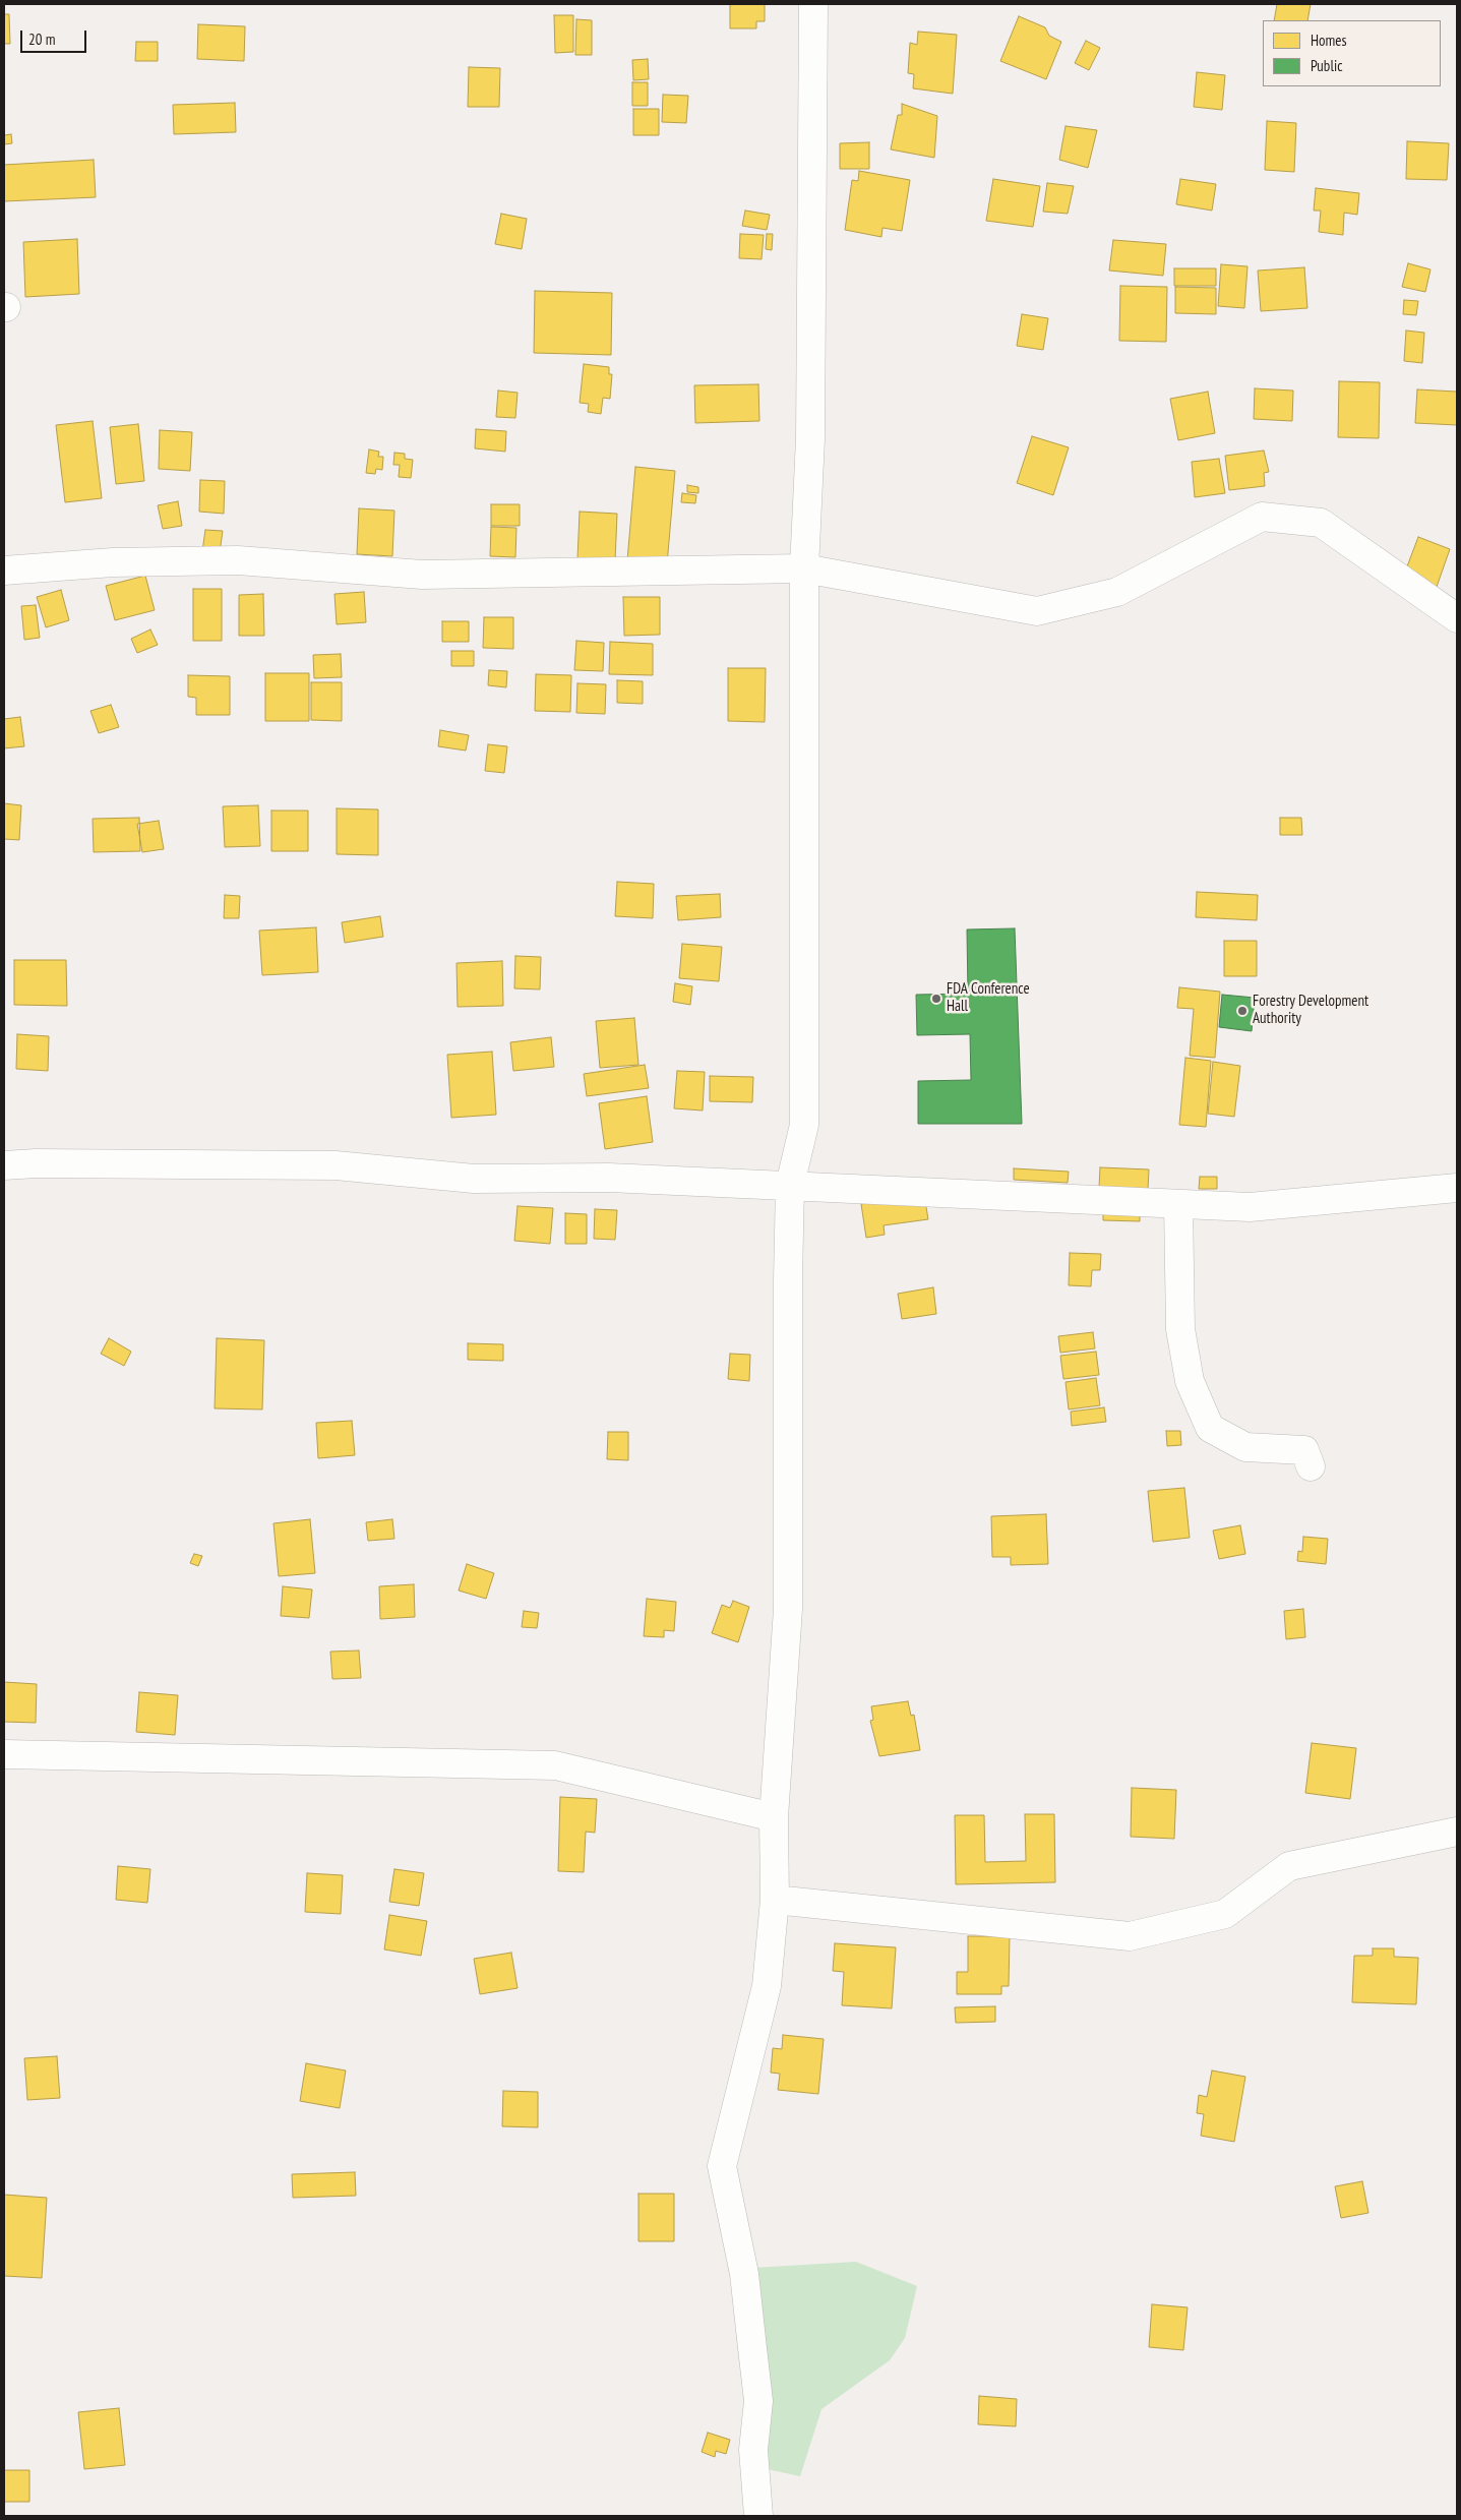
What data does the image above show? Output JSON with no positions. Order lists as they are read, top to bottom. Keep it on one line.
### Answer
{"places":["FDA Conference Hall","Forestry Development Authority"],"legend":["Homes","Public"],"scale_bar":"20 m"}
